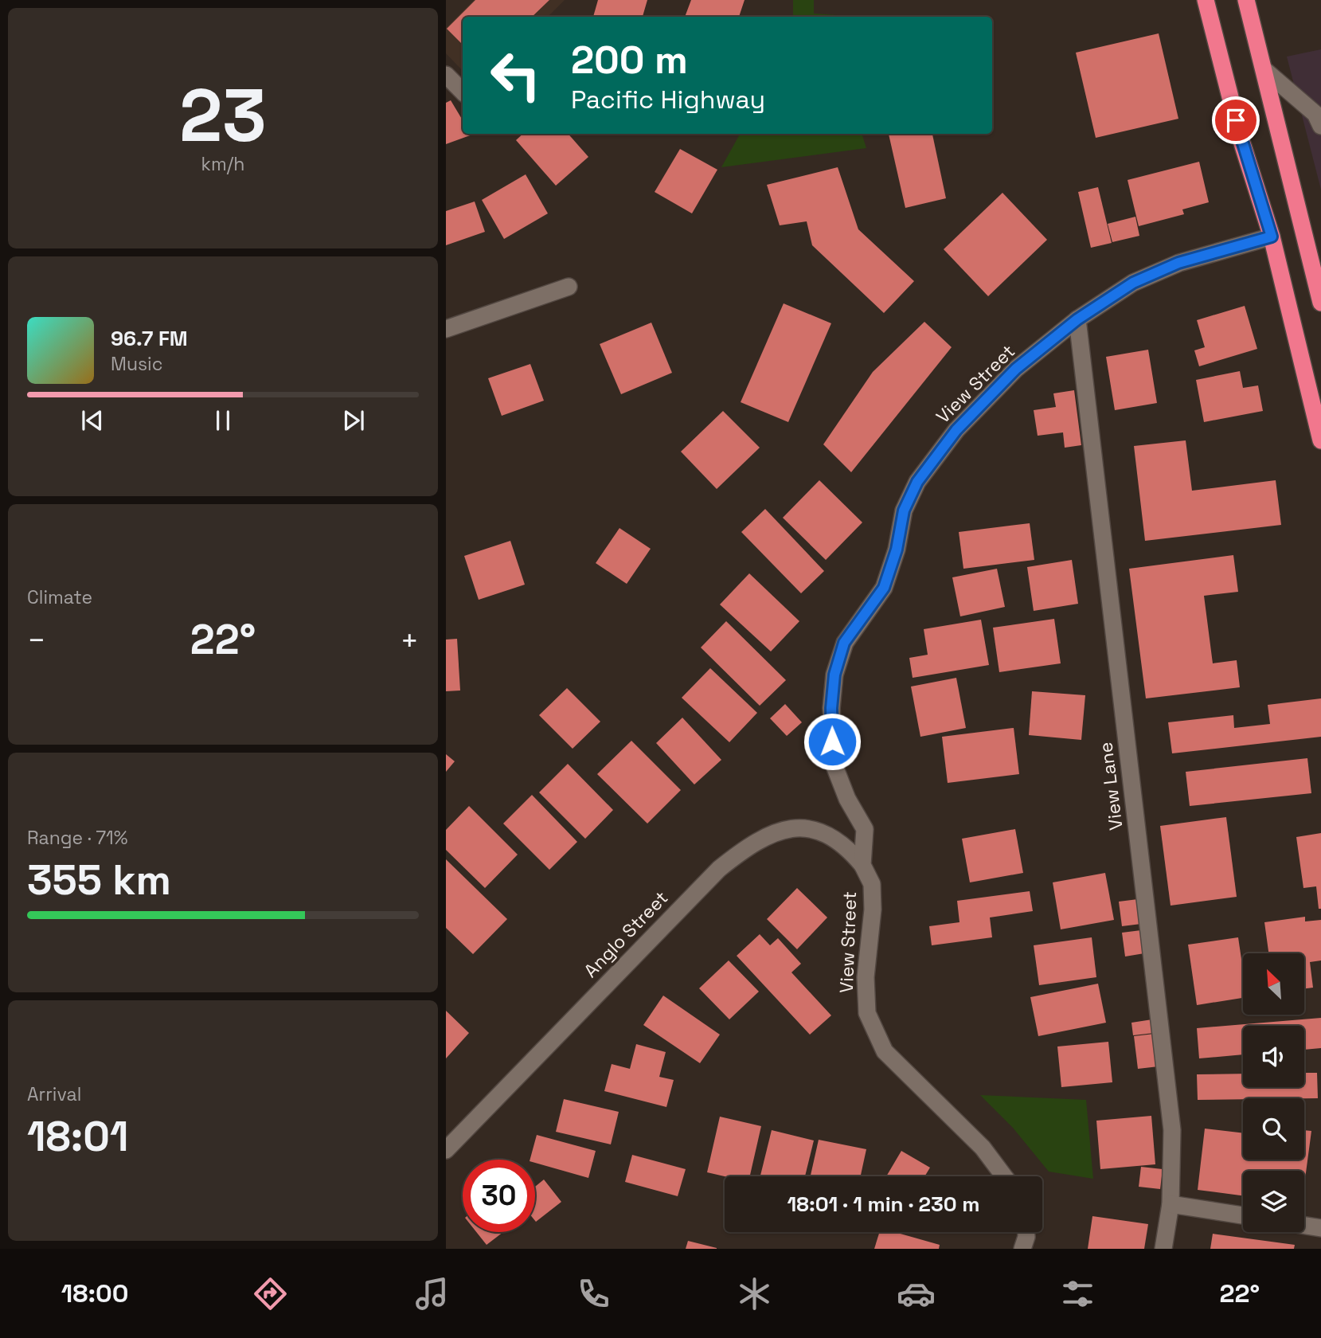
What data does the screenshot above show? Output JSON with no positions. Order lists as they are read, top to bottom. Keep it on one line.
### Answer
{"streets":{"street":["View Street","View Lane","Anglo Street"]},"crossings":[["View Street","View Lane"],["View Street","Anglo Street"]],"north":"top left","page":{"tile":[["23","km/h"],"Climate",["Range · 71%","355 km"],["Arrival","18:01"]],"turn":["200 m","Pacific Highway"],"song":["96.7 FM","Music"],"heat":["−","22°","+"],"limit":"30","trip":"18:01 · 1 min · 230 m","tabs":["18:00","22°"]}}
